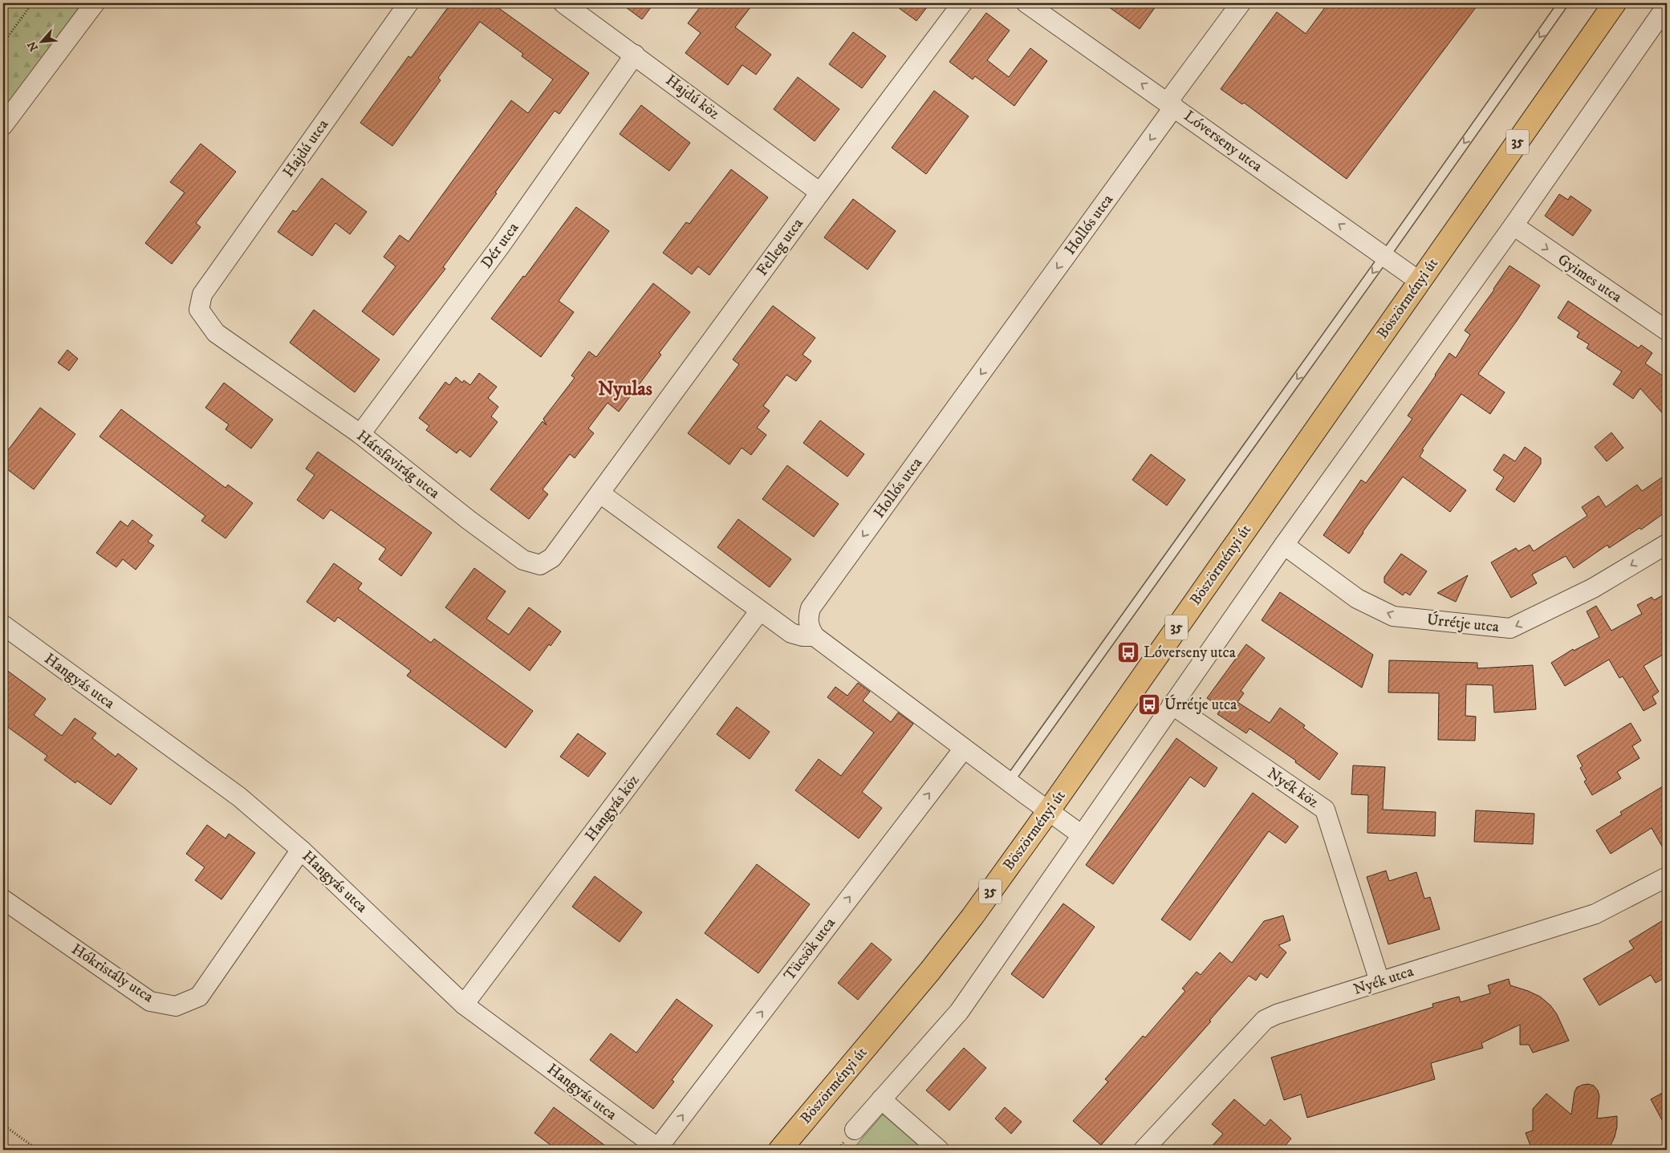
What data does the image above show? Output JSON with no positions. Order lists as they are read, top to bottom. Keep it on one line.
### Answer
{"streets":{"main road":["35","Böszörményi út"],"street":["Hajdú köz","Lóverseny utca","Hajdú utca","Hollós utca","Dér utca","Felleg utca","Gyimes utca","Hársfavirág utca","Úrrétje utca","Hangyás utca","Nyék köz","Hangyás köz","Tücsök utca","Hókristály utca","Nyék utca"]},"crossings":[["Hajdú köz","Dér utca"],["Hajdú köz","Felleg utca"],["Lóverseny utca","Hollós utca"],["Lóverseny utca","Böszörményi út"],["Hajdú utca","Hársfavirág utca"],["Dér utca","Hársfavirág utca"],["Felleg utca","Hársfavirág utca"],["Hangyás utca","Hangyás köz"],["Hangyás utca","Tücsök utca"],["Hangyás utca","Hókristály utca"],["Nyék köz","Nyék utca"]],"one_way":["Lóverseny utca","Hollós utca","Gyimes utca","Úrrétje utca"],"districts":["Nyulas"],"places":{"bus stop":["Lóverseny utca","Úrrétje utca"]},"north":"bottom left"}
